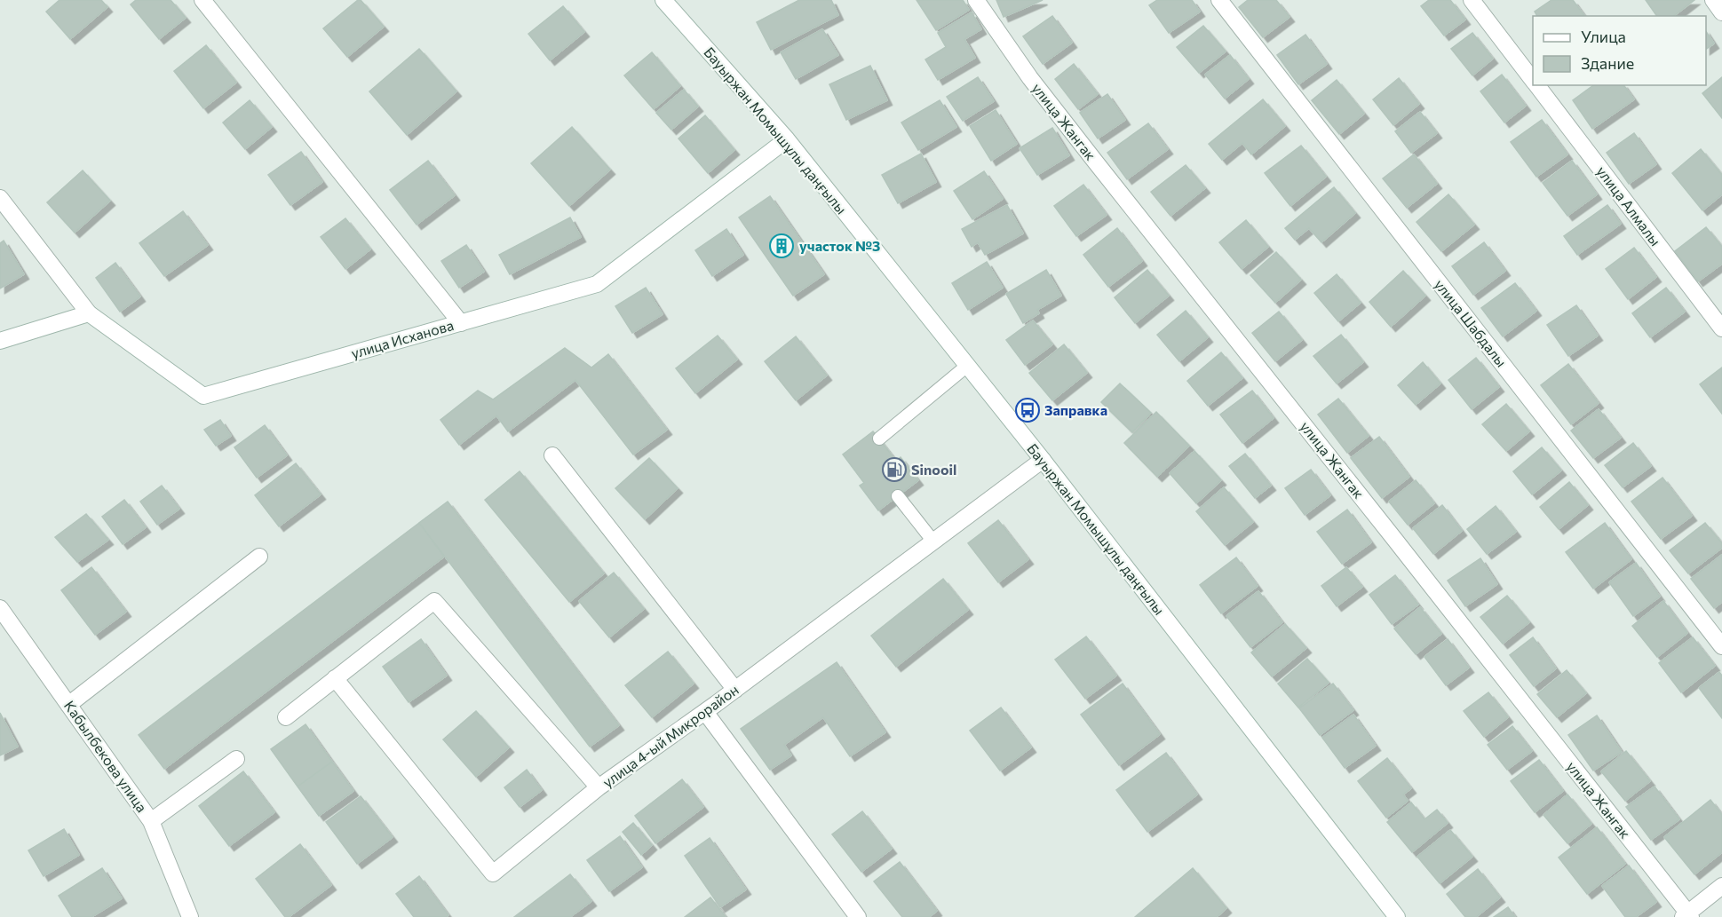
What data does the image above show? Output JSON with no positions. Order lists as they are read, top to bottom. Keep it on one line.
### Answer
{"streets":{"street":["улица Жангак","Бауыржан Момышұлы даңғылы","улица Алмалы","улица Шабдалы","улица Исханова","улица 4-ый Микрорайон","Кабылбекова улица"]},"crossings":[["Бауыржан Момышұлы даңғылы","улица Исханова"],["Бауыржан Момышұлы даңғылы","улица 4-ый Микрорайон"]],"places":{"building":["участок №3"],"bus stop":["Заправка"],"fuel station":["Sinooil"]},"legend":["Улица","Здание"]}
